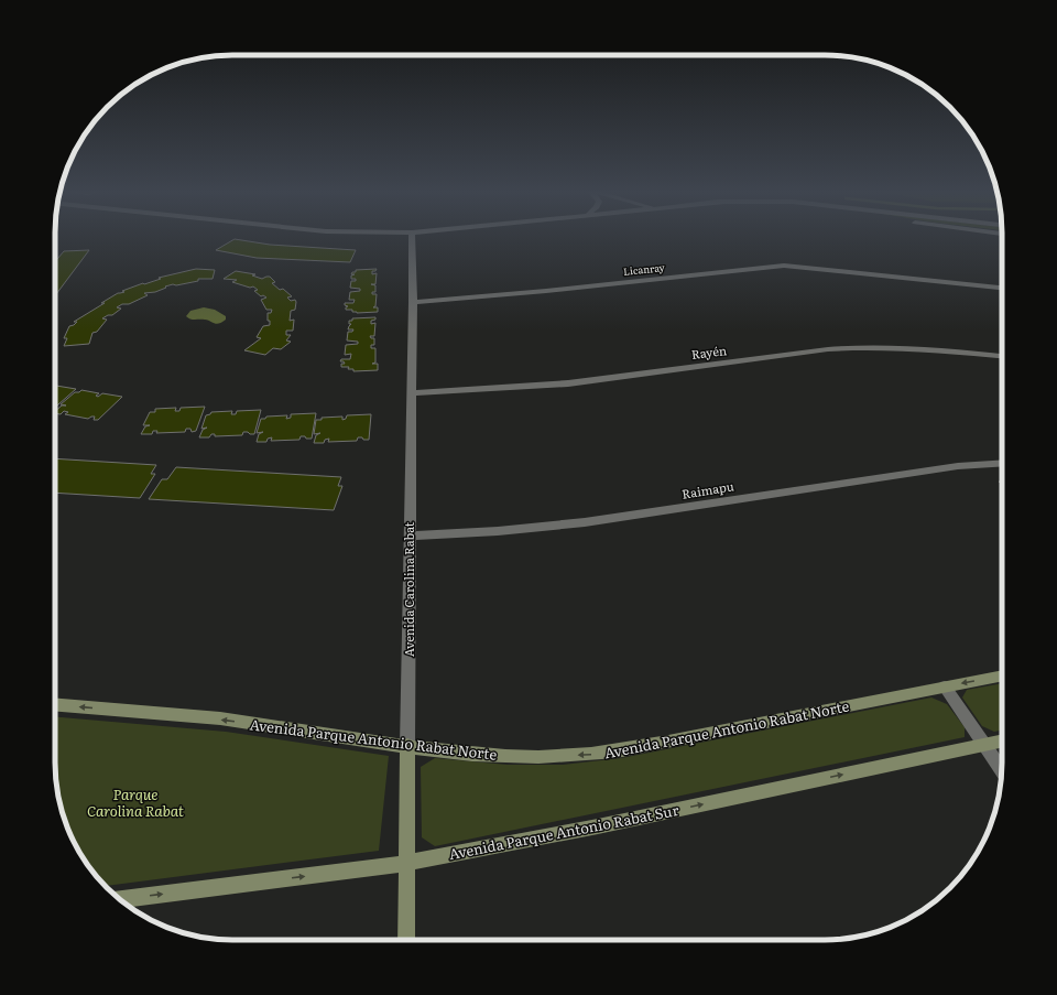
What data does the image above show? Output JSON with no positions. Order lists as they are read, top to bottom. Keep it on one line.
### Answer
{"streets":{"street":["Licanray","Rayén","Raimapu","Avenida Carolina Rabat","Avenida Parque Antonio Rabat Norte","Avenida Parque Antonio Rabat Sur"]},"crossings":[["Licanray","Avenida Carolina Rabat"],["Rayén","Avenida Carolina Rabat"],["Raimapu","Avenida Carolina Rabat"],["Avenida Carolina Rabat","Avenida Parque Antonio Rabat Norte"],["Avenida Carolina Rabat","Avenida Parque Antonio Rabat Sur"]],"one_way":["Avenida Parque Antonio Rabat Norte","Avenida Parque Antonio Rabat Sur"],"parks":["Parque Carolina Rabat"]}
